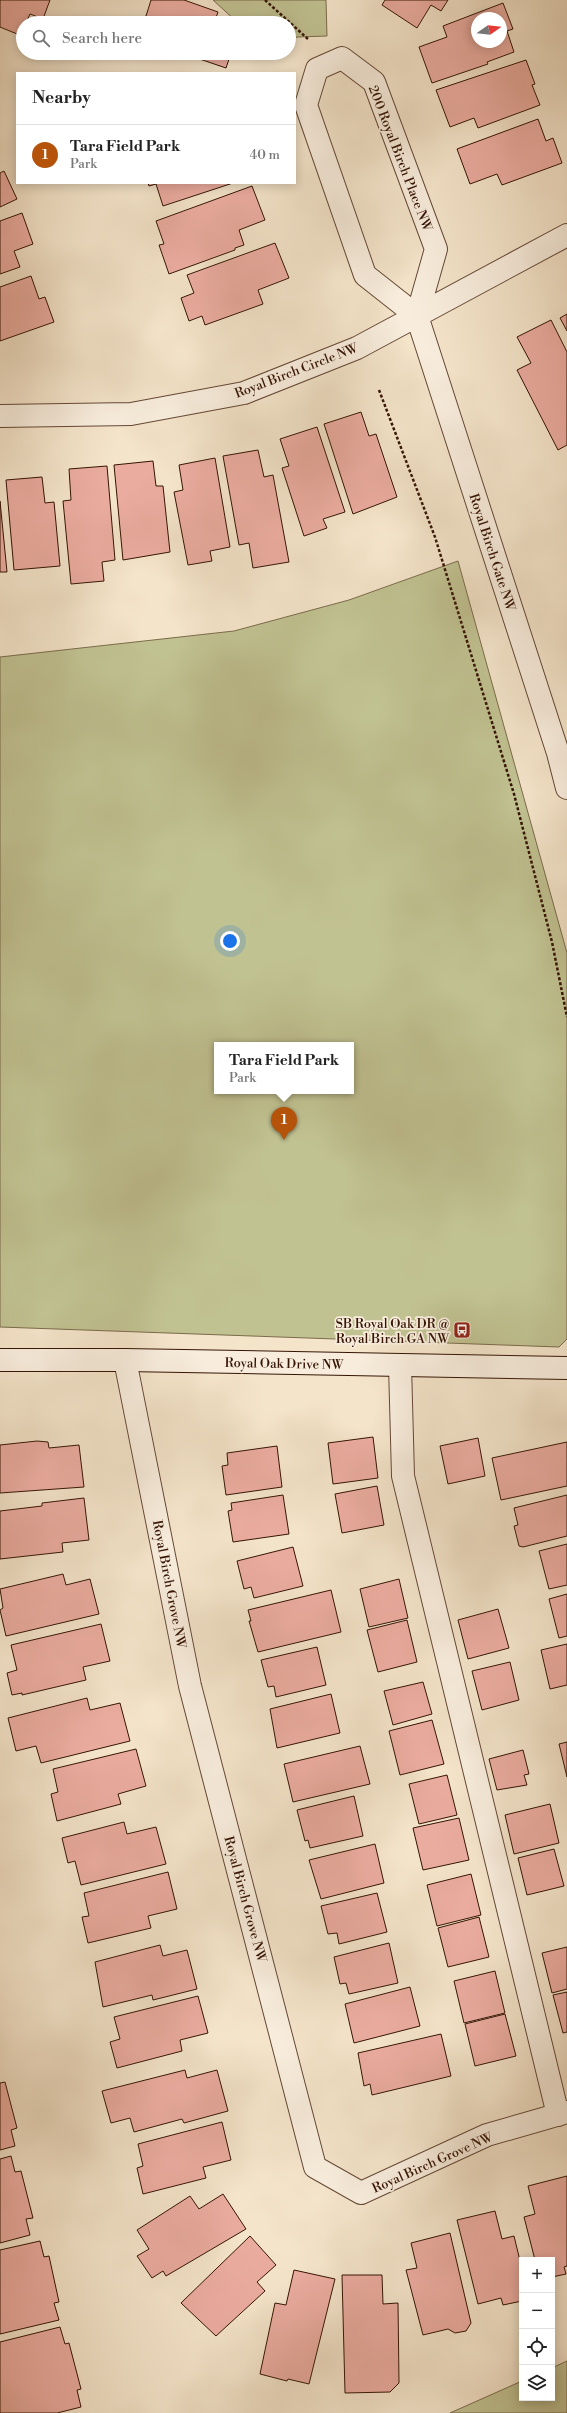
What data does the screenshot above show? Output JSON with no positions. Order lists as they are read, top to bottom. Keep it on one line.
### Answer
{"streets":{"street":["200 Royal Birch Place NW","Royal Birch Circle NW","Royal Birch Gate NW","Royal Oak Drive NW","Royal Birch Grove NW"]},"crossings":[["200 Royal Birch Place NW","Royal Birch Circle NW"],["200 Royal Birch Place NW","Royal Birch Gate NW"],["Royal Birch Circle NW","Royal Birch Gate NW"],["Royal Oak Drive NW","Royal Birch Grove NW"]],"places":{"bus stop":["SB Royal Oak DR @ Royal Birch GA NW"]},"north":"right","page":{"search":"Search here","heading":"Nearby","list":[{"mark":"1","name":"Tara Field Park","note":"Park","value":"40 m"}],"popup":["Tara Field Park","Park"],"pins":"1","map_buttons":["+","−"]}}
